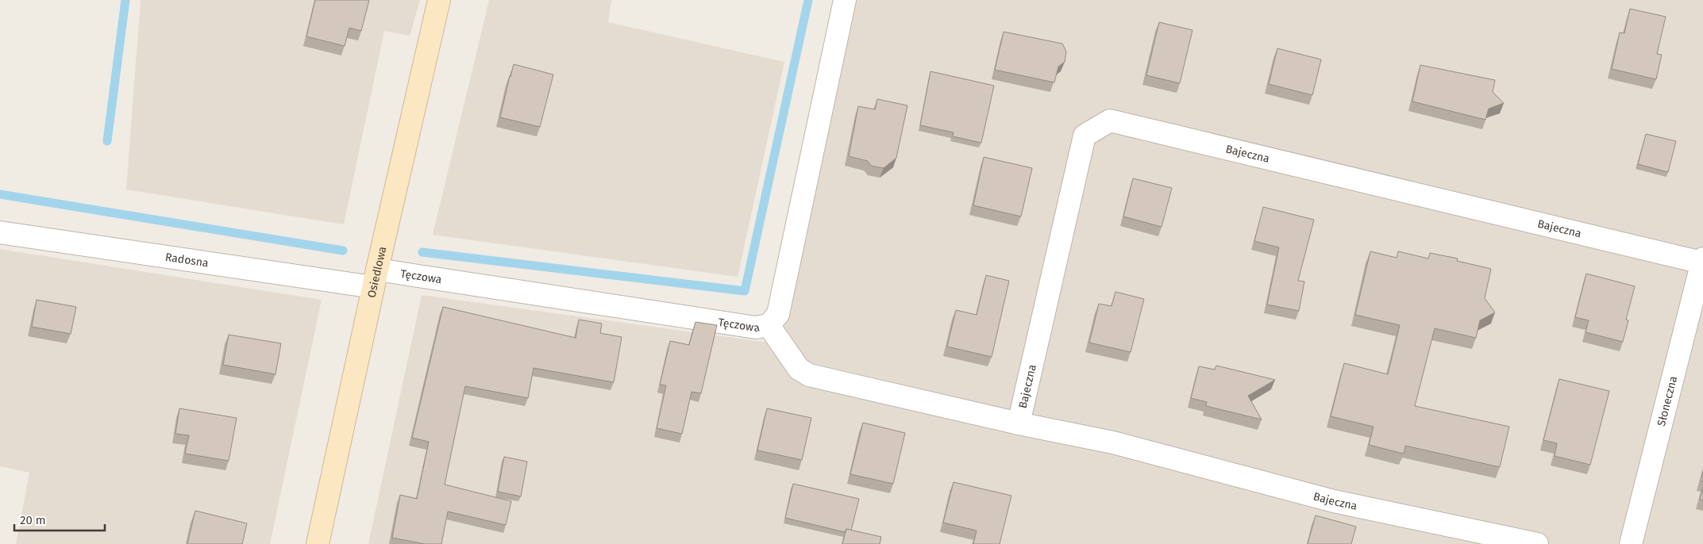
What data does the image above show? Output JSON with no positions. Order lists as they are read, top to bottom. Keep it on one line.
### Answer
{"streets":{"street":["Bajeczna","Radosna","Osiedlowa","Tęczowa","Słoneczna"]},"crossings":[["Bajeczna","Tęczowa"],["Bajeczna","Słoneczna"],["Radosna","Osiedlowa"],["Radosna","Tęczowa"],["Osiedlowa","Tęczowa"]],"scale_bar":"20 m"}
